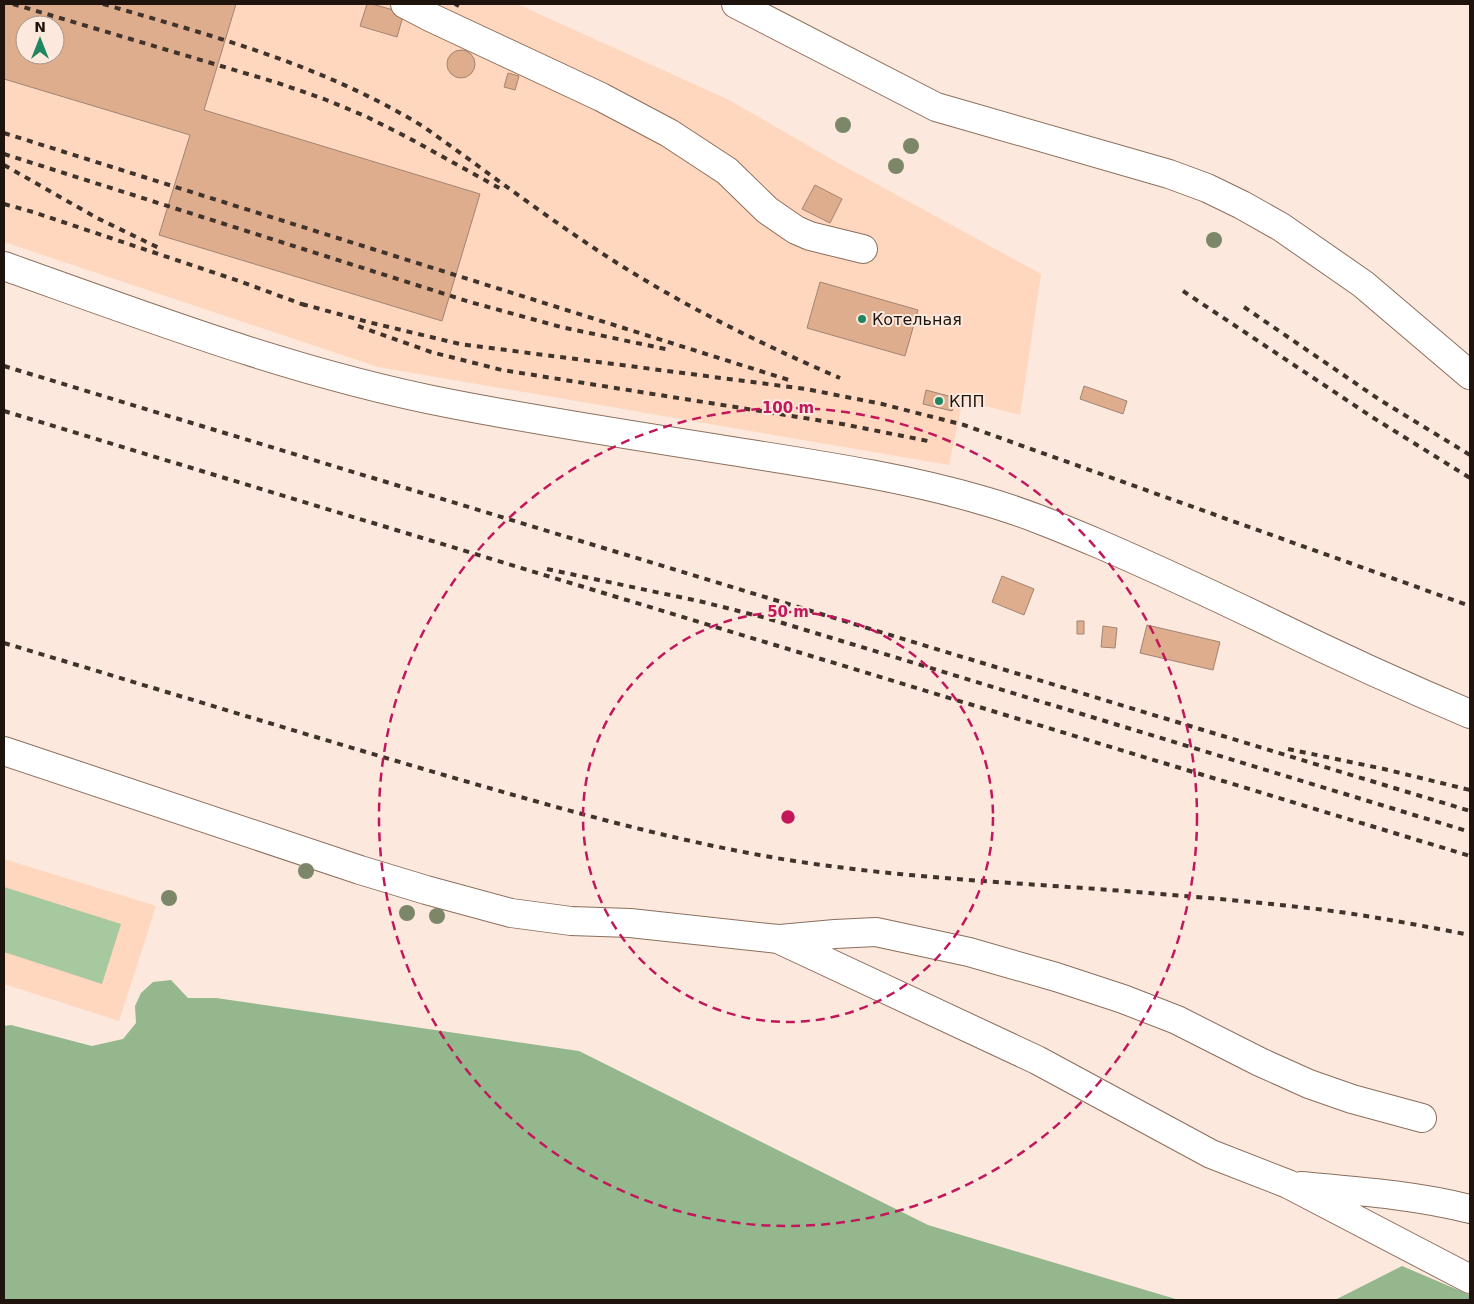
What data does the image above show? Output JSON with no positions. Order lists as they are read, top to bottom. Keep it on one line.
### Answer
{"places":["Котельная","КПП"],"north":"top","rings":["100 m","50 m"]}
